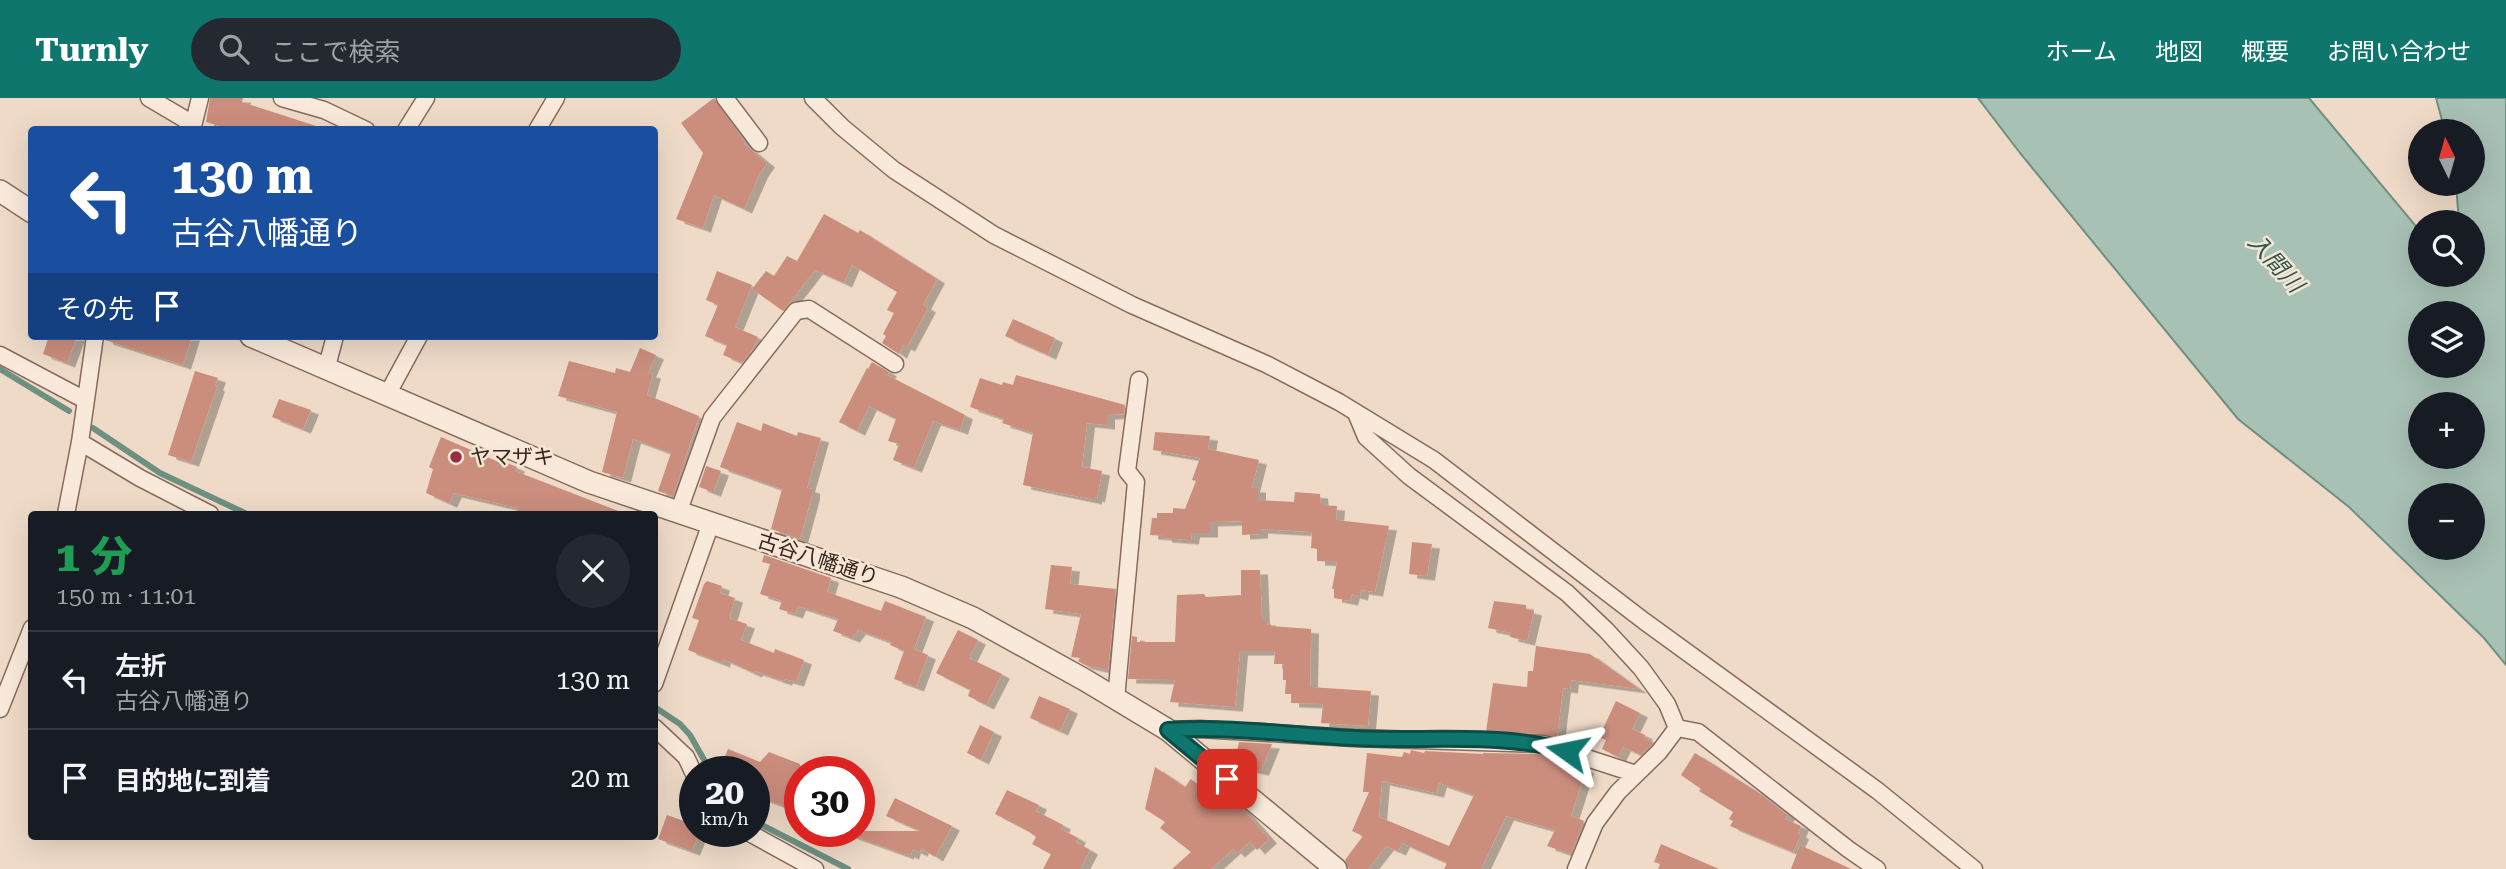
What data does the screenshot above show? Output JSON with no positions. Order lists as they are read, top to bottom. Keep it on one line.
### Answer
{"streets":{"street":["古谷八幡通り"]},"water":["入間川"],"places":["ヤマザキ"],"north":"top","page":{"header":"Turnly","search":"ここで検索","nav":["ホーム","地図","概要","お問い合わせ"],"map_buttons":["+","−"],"turn":["130 m","古谷八幡通り"],"then":"その先","heading":["1 分","150 m · 11:01"],"list":[{"name":"左折","note":"古谷八幡通り","value":"130 m"},{"name":"目的地に到着","value":"20 m"}],"speed":"20 km/h","limit":"30"}}
